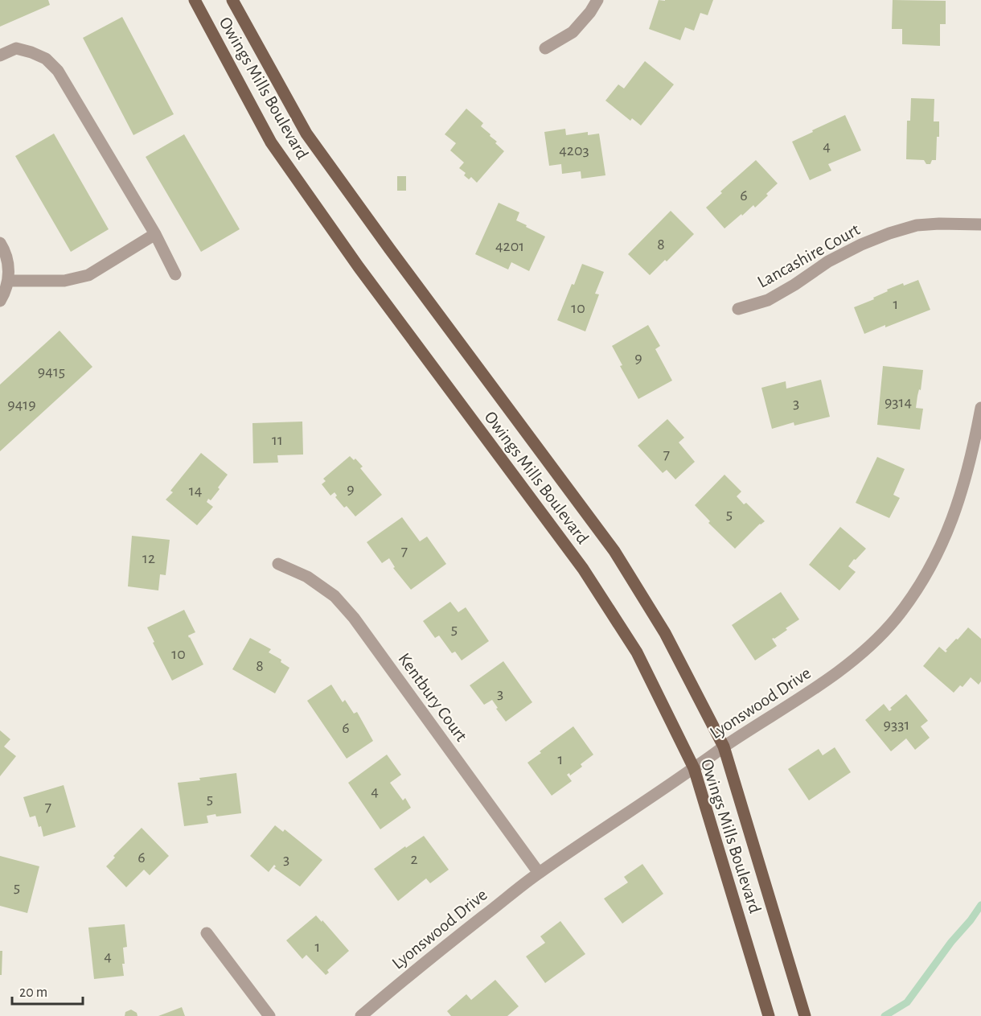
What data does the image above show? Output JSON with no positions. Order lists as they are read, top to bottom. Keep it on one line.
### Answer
{"streets":{"main road":["Owings Mills Boulevard"],"street":["Lancashire Court","Kentbury Court","Lyonswood Drive"]},"crossings":[["Owings Mills Boulevard","Lyonswood Drive"],["Kentbury Court","Lyonswood Drive"]],"house_numbers":["4","4203","6","8","4201","1","10","9","9415","9314","3","9419","11","7","9","14","5","7","12","5","10","8","3","9331","6","1","4","5","7","6","3","2","5","1","4"],"scale_bar":"20 m"}
